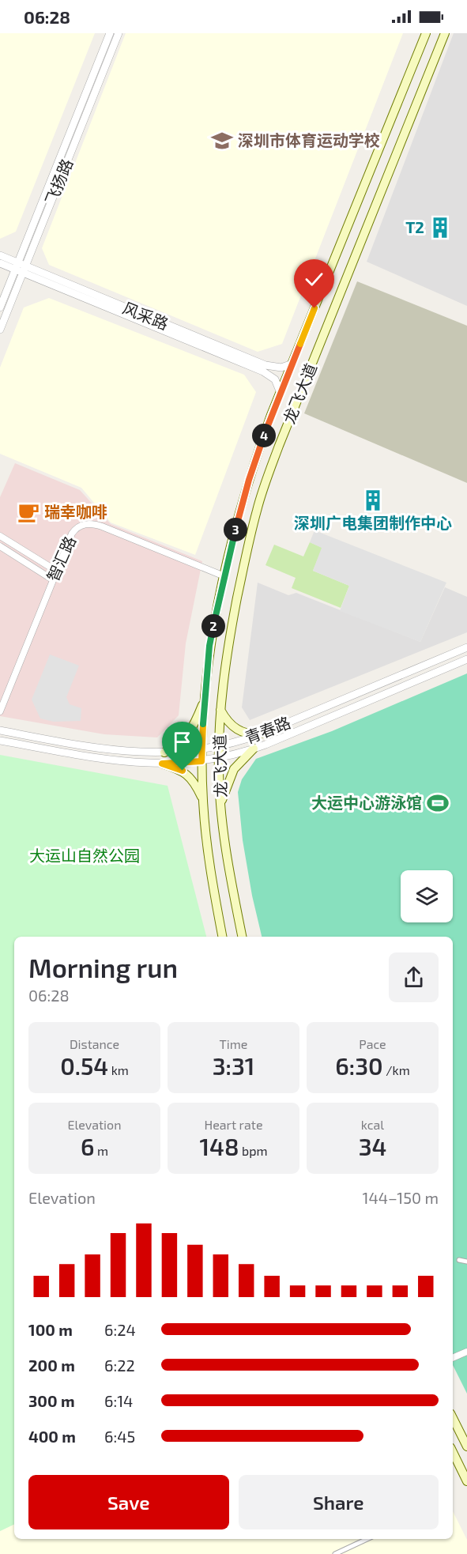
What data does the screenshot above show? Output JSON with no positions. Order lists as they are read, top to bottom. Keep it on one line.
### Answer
{"streets":{"main road":["龙飞大道"],"street":["飞扬路","风采路","智汇路","青春路"]},"crossings":[["飞扬路","风采路"],["风采路","龙飞大道"],["龙飞大道","智汇路"],["龙飞大道","青春路"]],"parks":["大运山自然公园"],"places":{"school or university":["深圳市体育运动学校"],"building":["T2","深圳广电集团制作中心"],"cafe":["瑞幸咖啡"],"sports":["大运中心游泳馆"]},"page":{"status":"06:28","pins":["4","3","2"],"heading":["Morning run","06:28"],"stats":[["Distance","0.54 km"],["Time","3:31"],["Pace","6:30 /km"],["Elevation","6 m"],["Heart rate","148 bpm"],["kcal","34"]],"chart":["Elevation","144–150 m"],"list":[{"name":"100 m","note":"6:24"},{"name":"200 m","note":"6:22"},{"name":"300 m","note":"6:14"},{"name":"400 m","note":"6:45"}],"buttons":["Save","Share"]}}
